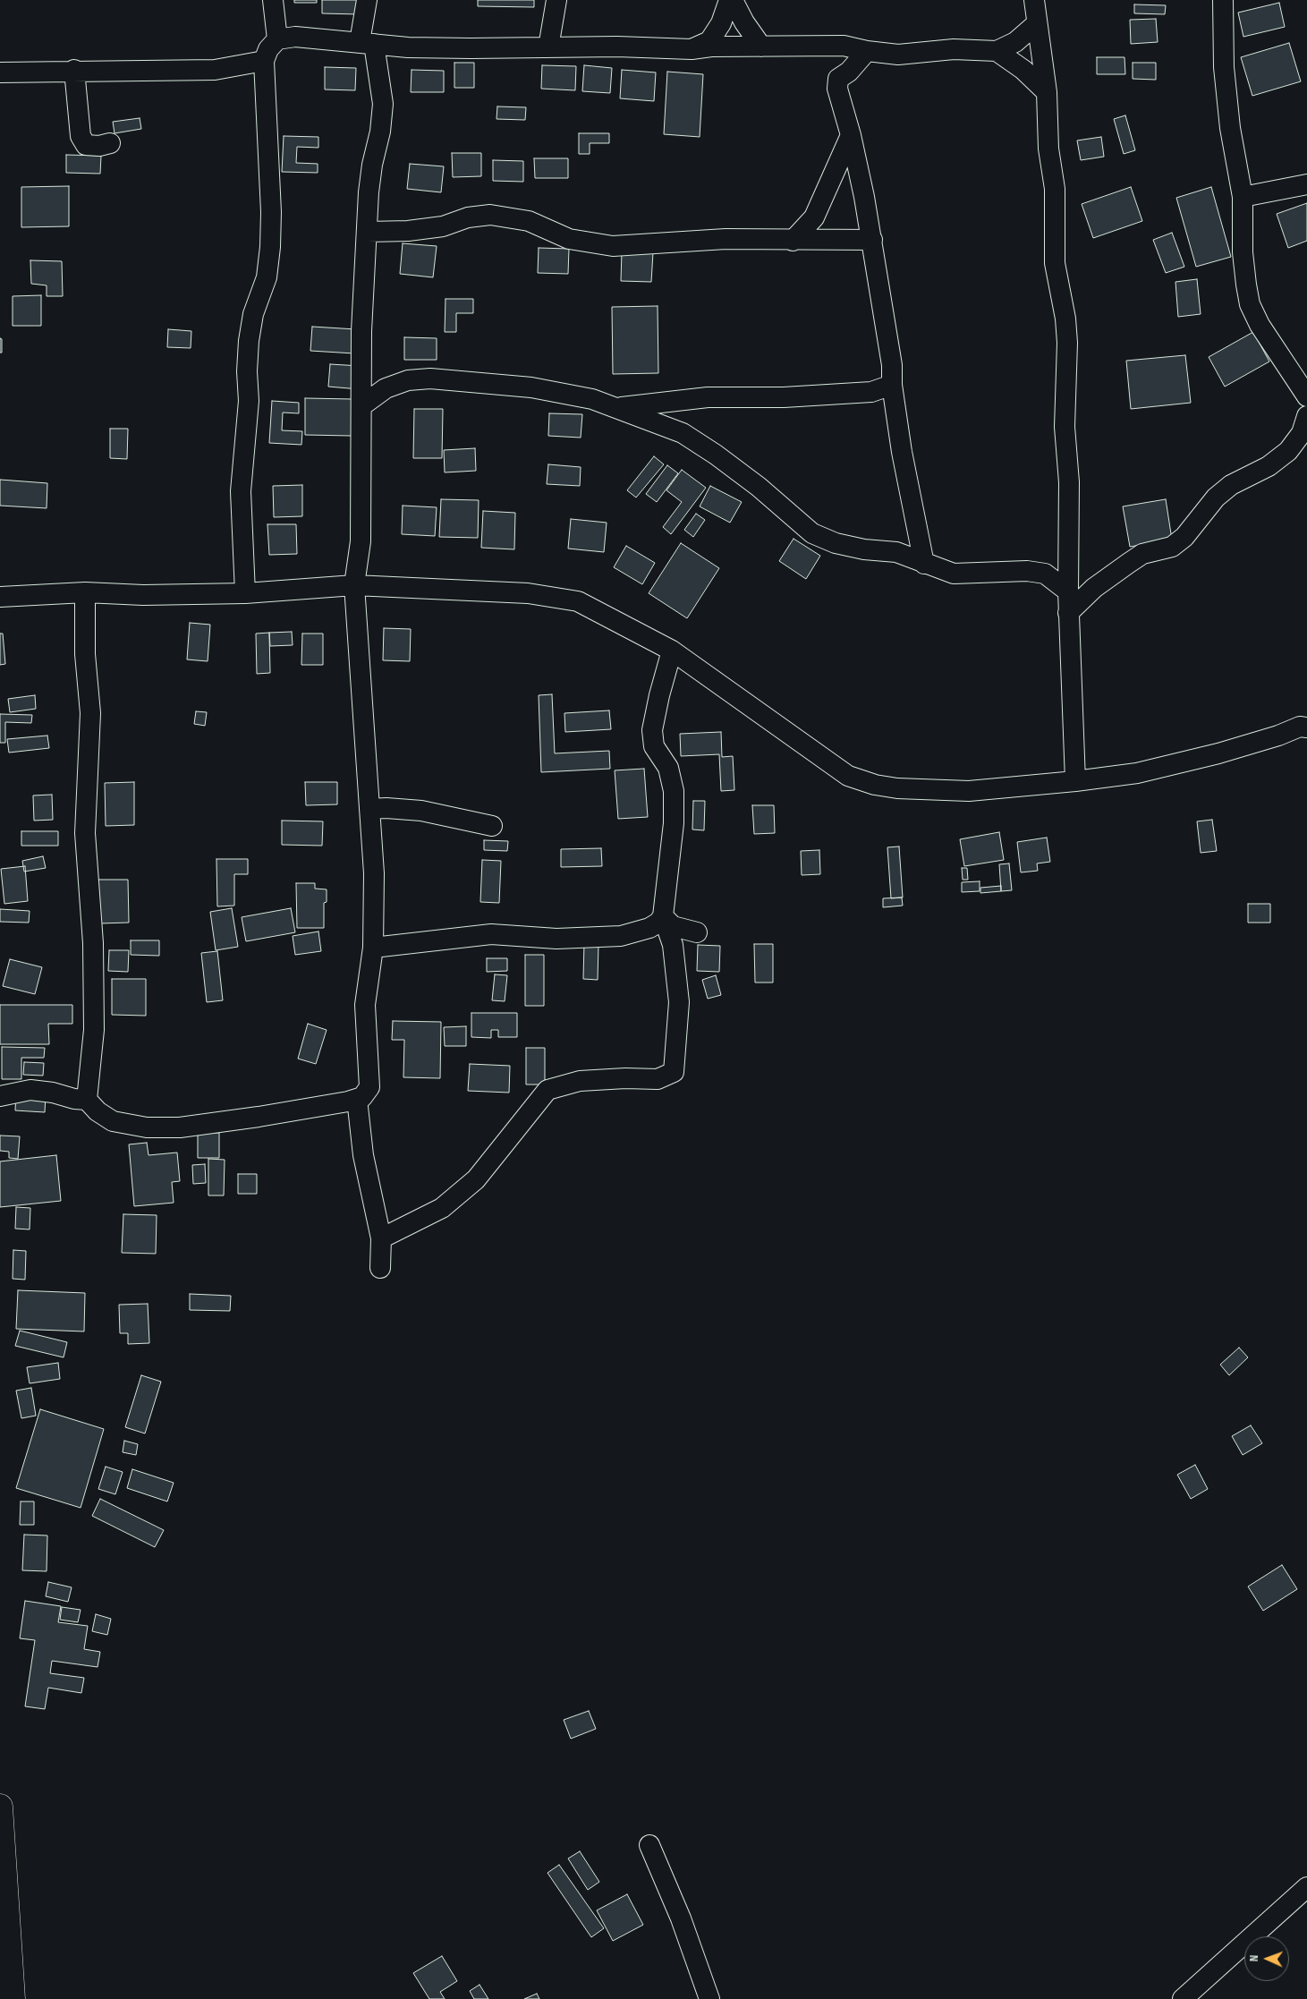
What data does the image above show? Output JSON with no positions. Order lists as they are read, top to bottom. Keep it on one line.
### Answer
{"north":"left"}
